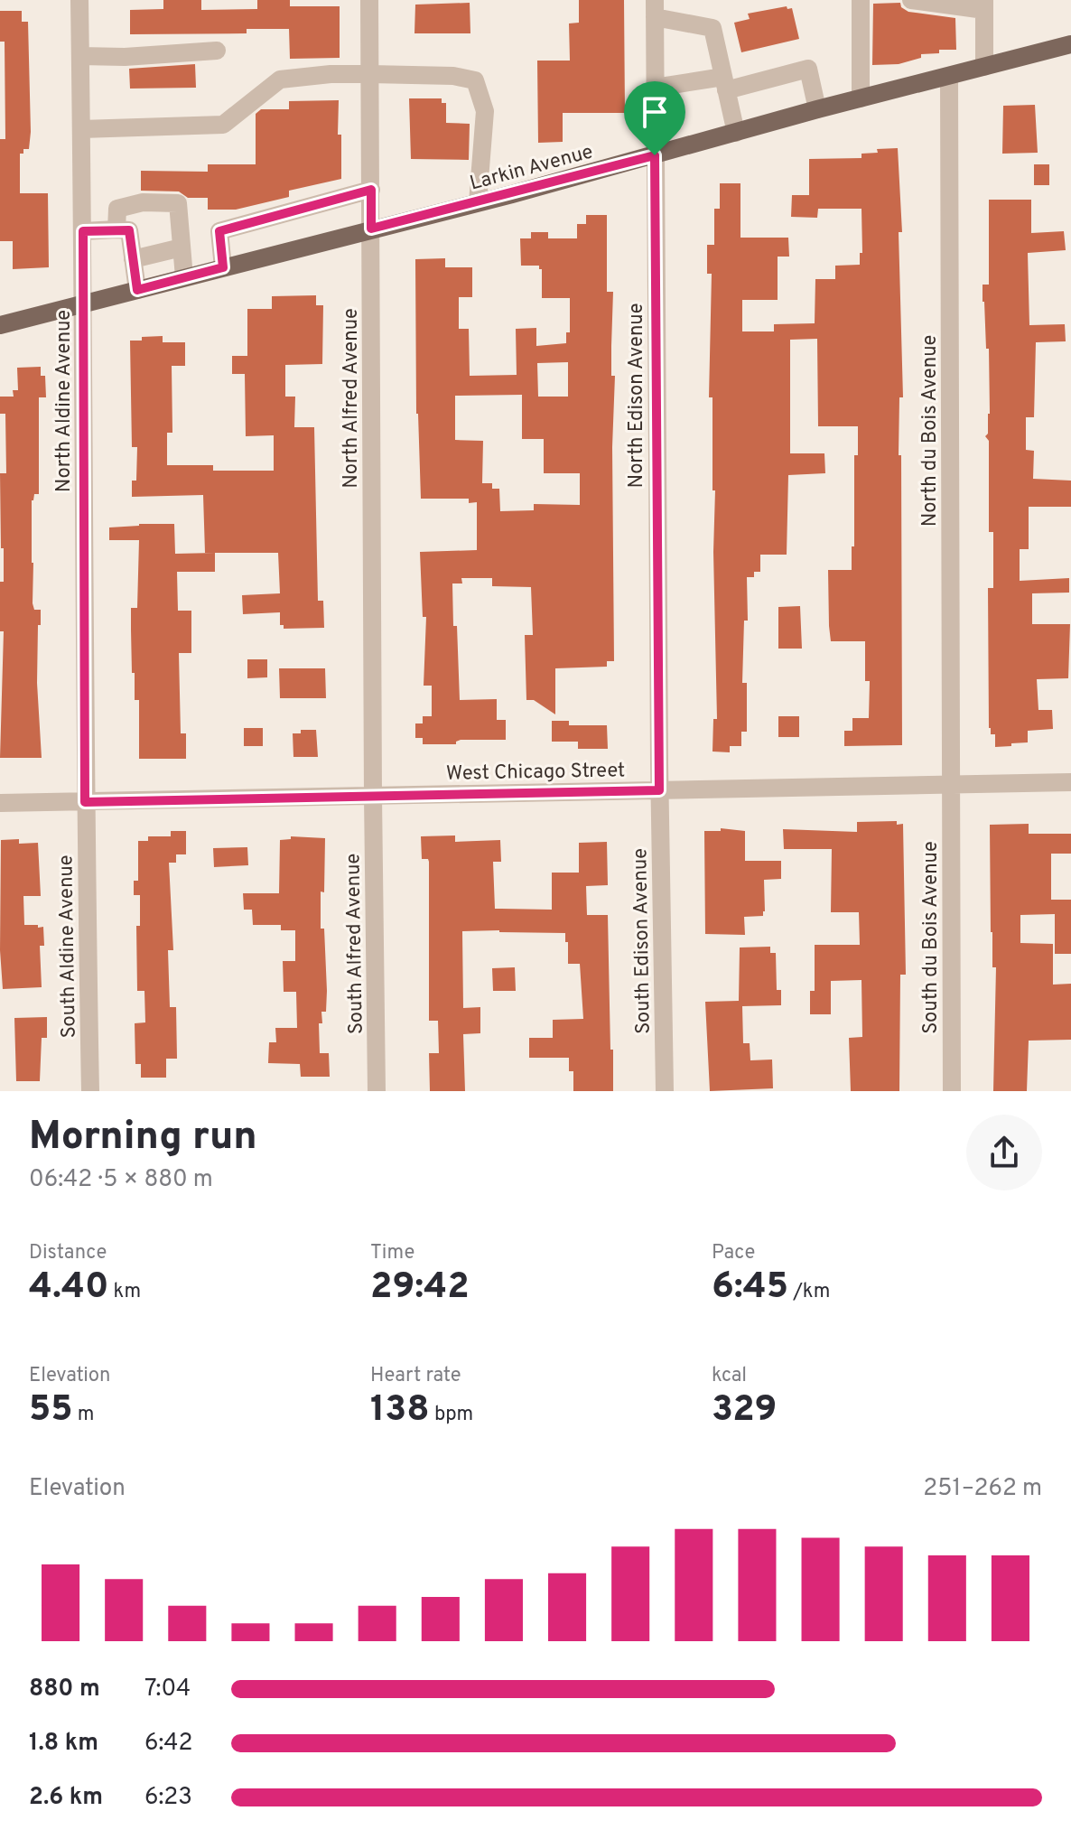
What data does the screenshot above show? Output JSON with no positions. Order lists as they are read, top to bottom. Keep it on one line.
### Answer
{"streets":{"main road":["Larkin Avenue"],"street":["North Edison Avenue","North Alfred Avenue","North Aldine Avenue","North du Bois Avenue","West Chicago Street","South du Bois Avenue","South Edison Avenue","South Alfred Avenue","South Aldine Avenue"]},"crossings":[["Larkin Avenue","North Edison Avenue"],["Larkin Avenue","North Alfred Avenue"],["Larkin Avenue","North Aldine Avenue"],["Larkin Avenue","North du Bois Avenue"],["North Edison Avenue","West Chicago Street"],["North Edison Avenue","South Edison Avenue"],["North Alfred Avenue","West Chicago Street"],["North Alfred Avenue","South Alfred Avenue"],["North Aldine Avenue","West Chicago Street"],["North Aldine Avenue","South Aldine Avenue"],["North du Bois Avenue","West Chicago Street"],["North du Bois Avenue","South du Bois Avenue"],["West Chicago Street","South du Bois Avenue"],["West Chicago Street","South Edison Avenue"],["West Chicago Street","South Alfred Avenue"],["West Chicago Street","South Aldine Avenue"]],"page":{"heading":["Morning run","06:42 · 5 × 880 m"],"stats":[["Distance","4.40 km"],["Time","29:42"],["Pace","6:45 /km"],["Elevation","55 m"],["Heart rate","138 bpm"],["kcal","329"]],"chart":["Elevation","251–262 m"],"list":[{"name":"880 m","note":"7:04"},{"name":"1.8 km","note":"6:42"},{"name":"2.6 km","note":"6:23"}]}}
